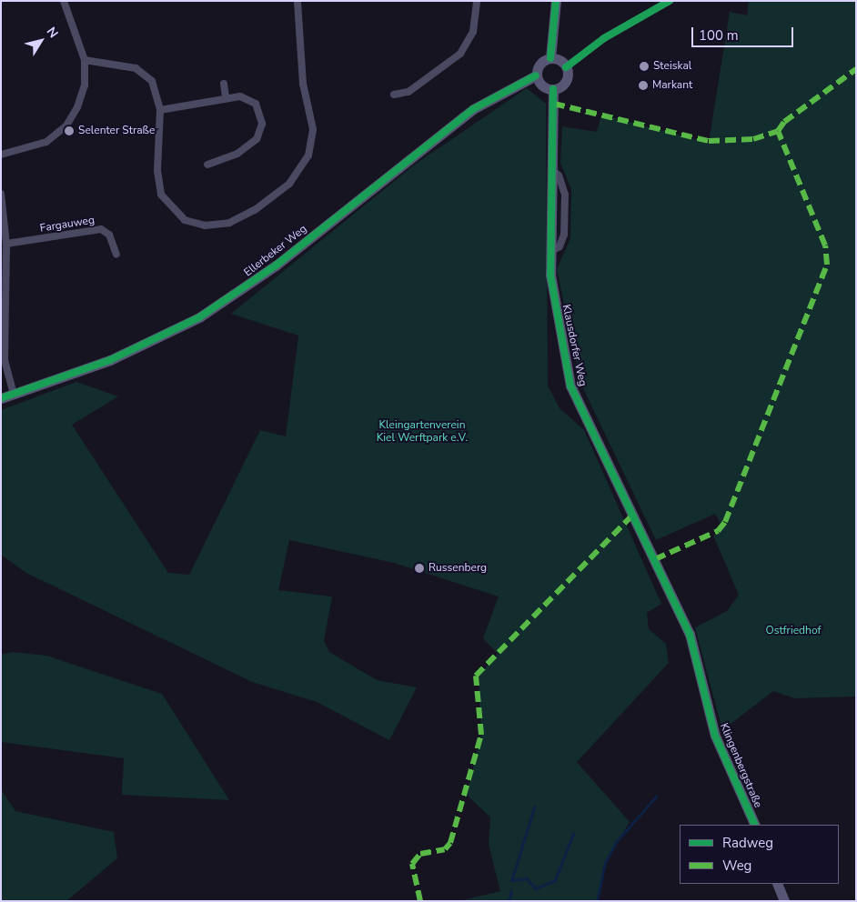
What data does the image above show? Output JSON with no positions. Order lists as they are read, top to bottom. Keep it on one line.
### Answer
{"streets":{"street":["Fargauweg","Ellerbeker Weg","Klausdorfer Weg","Klingenbergstraße"]},"crossings":[["Ellerbeker Weg","Klausdorfer Weg"],["Klausdorfer Weg","Klingenbergstraße"]],"parks":["Kleingartenverein Kiel Werftpark e.V.","Ostfriedhof"],"places":["Steiskal","Markant","Selenter Straße","Russenberg"],"legend":["Radweg","Weg"],"scale_bar":"100 m","north":"top right"}
